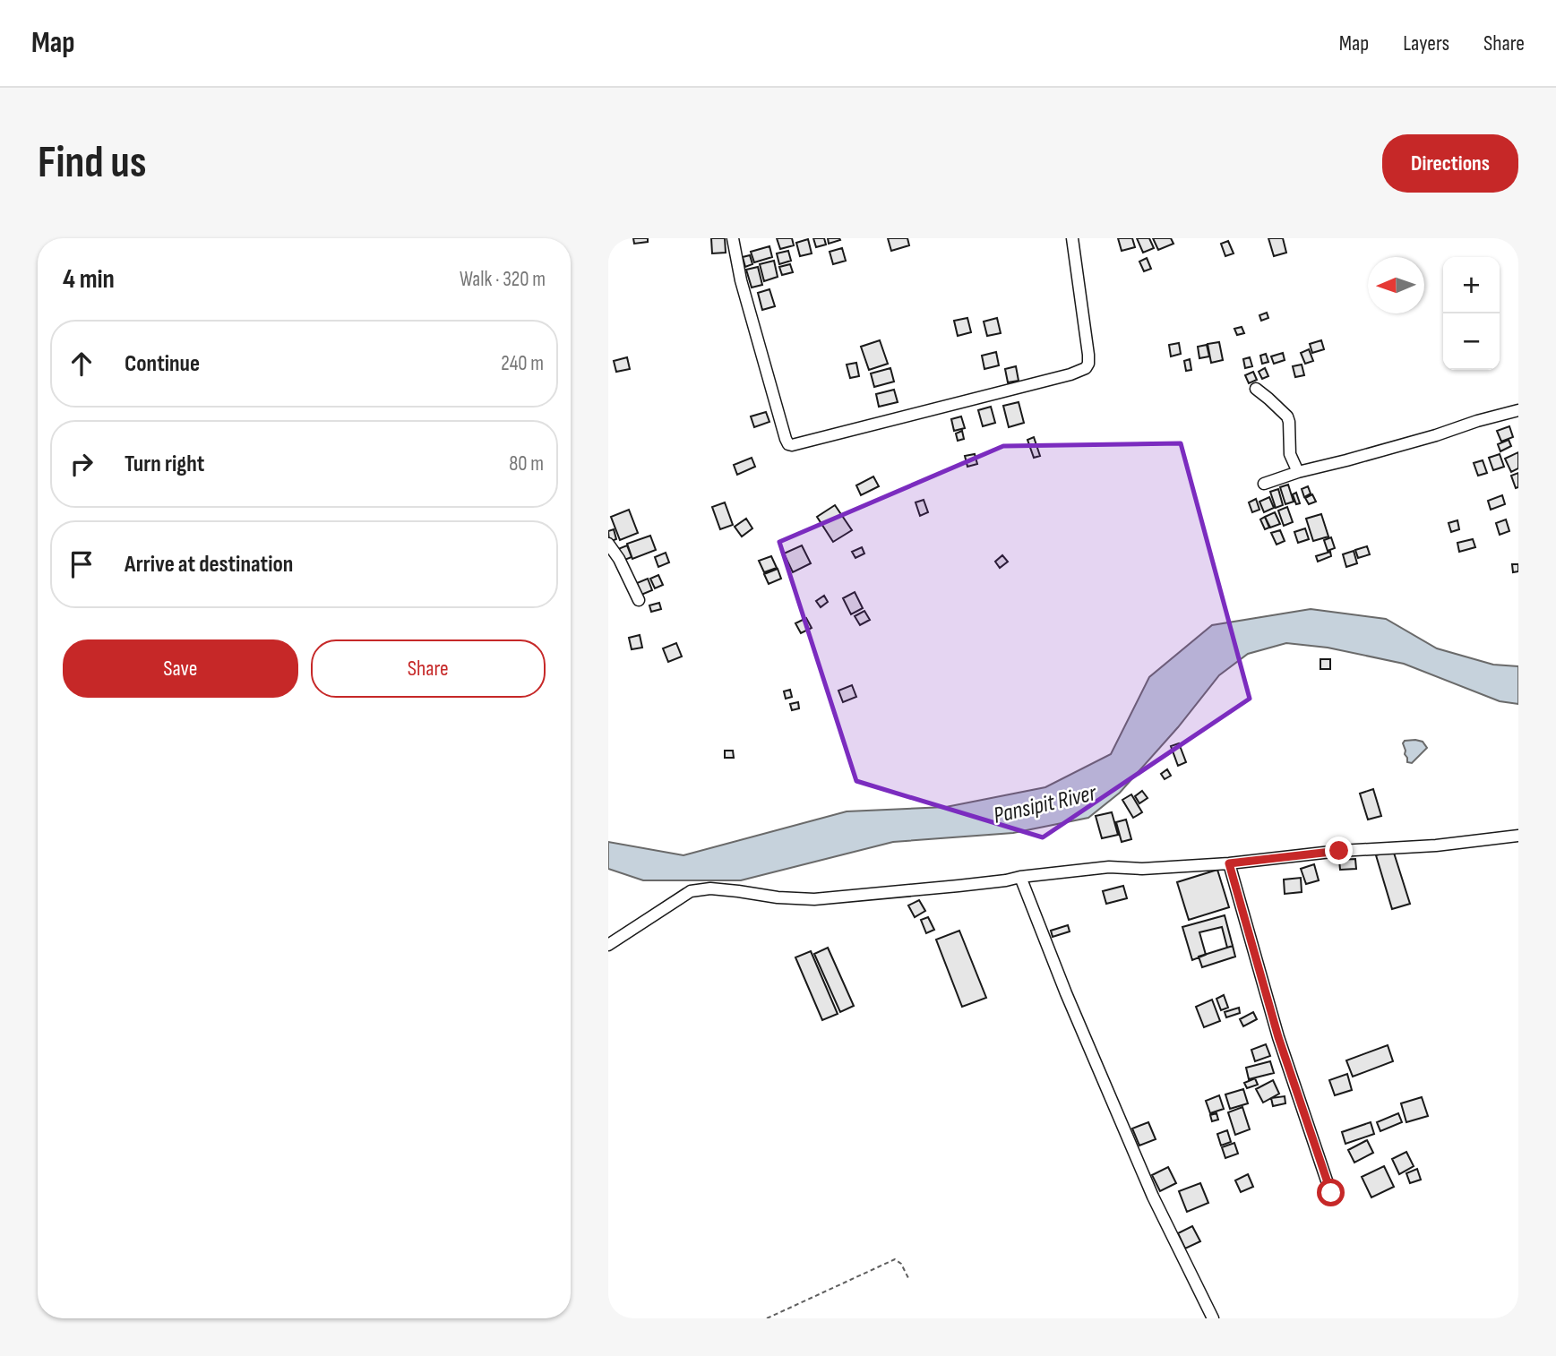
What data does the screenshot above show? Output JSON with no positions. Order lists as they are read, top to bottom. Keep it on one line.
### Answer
{"water":["Pansipit River"],"north":"left","page":{"header":"Map","nav":["Map","Layers","Share"],"buttons":["Directions",["Save","Share"]],"title":"Find us","heading":["4 min","Walk · 320 m"],"map_buttons":["+","−"],"list":[["Continue","240 m"],["Turn right","80 m"],"Arrive at destination"]}}
